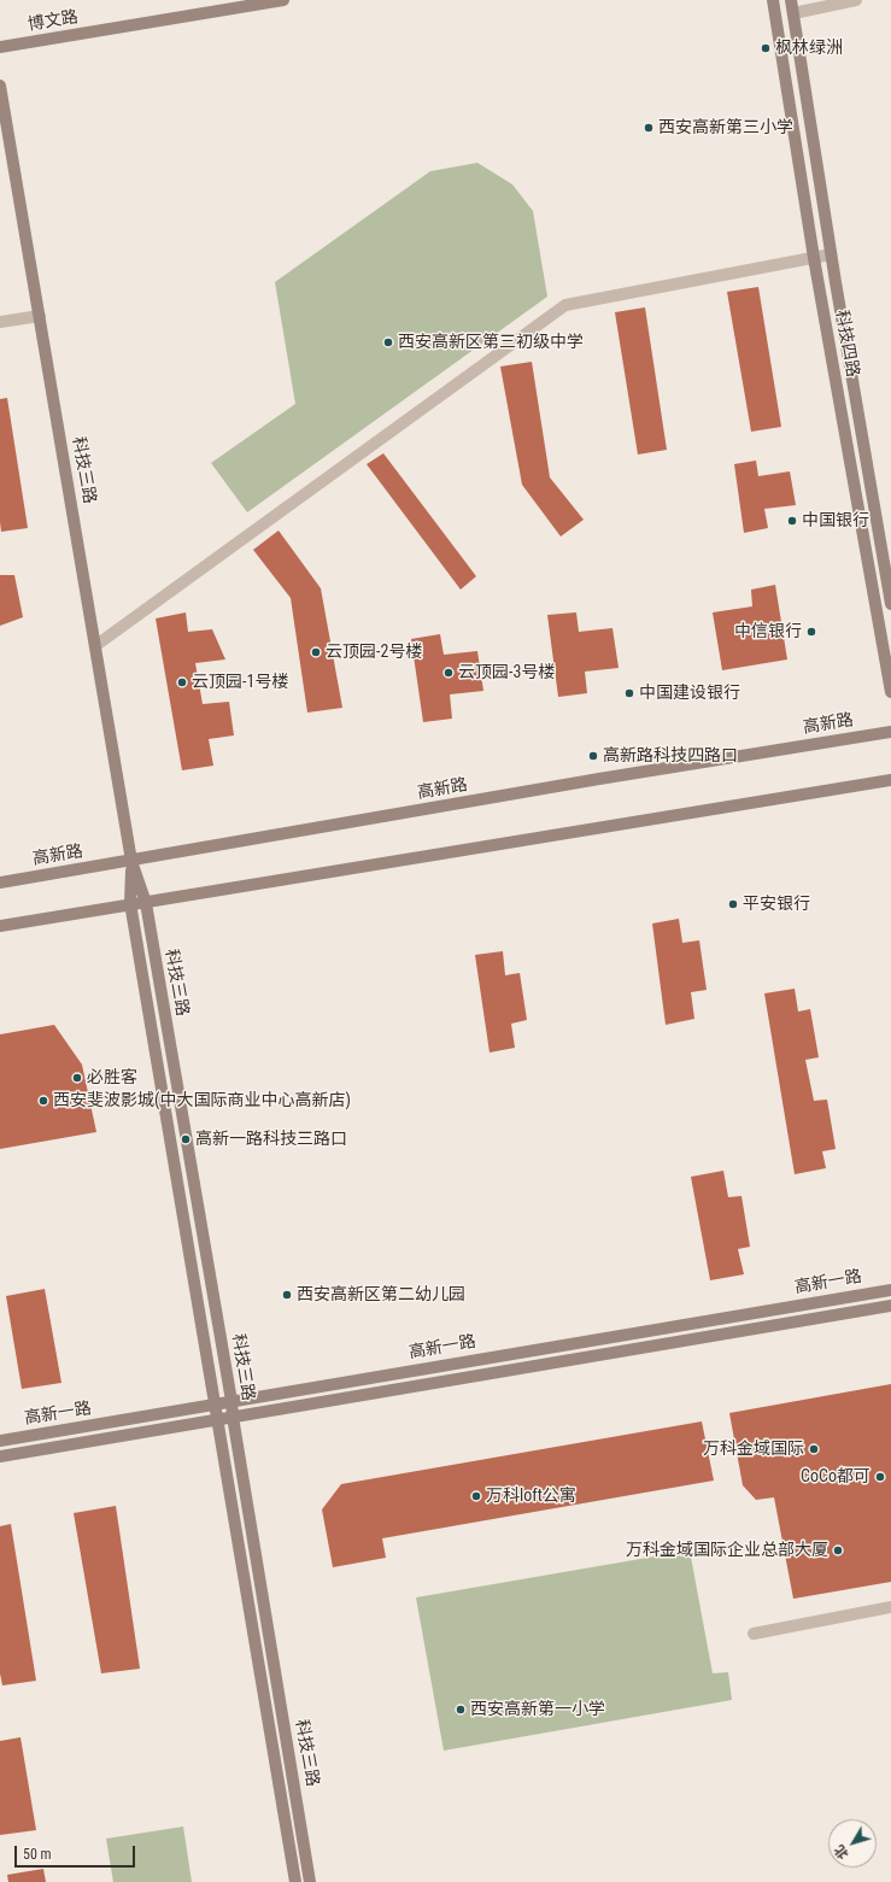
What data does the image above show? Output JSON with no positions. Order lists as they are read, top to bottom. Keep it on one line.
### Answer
{"streets":{"street":["博文路","科技四路","科技三路","高新路","高新一路"]},"crossings":[["科技三路","高新路"],["科技三路","高新一路"]],"places":["枫林绿洲","西安高新第三小学","西安高新区第三初级中学","中国银行","中信银行","云顶园-2号楼","云顶园-3号楼","云顶园-1号楼","中国建设银行","高新路科技四路口","平安银行","必胜客","西安斐波影城(中大国际商业中心高新店)","高新一路科技三路口","西安高新区第二幼儿园","万科金域国际","CoCo都可","万科loft公寓","万科金域国际企业总部大厦","西安高新第一小学"],"scale_bar":"50 m","north":"bottom left"}
